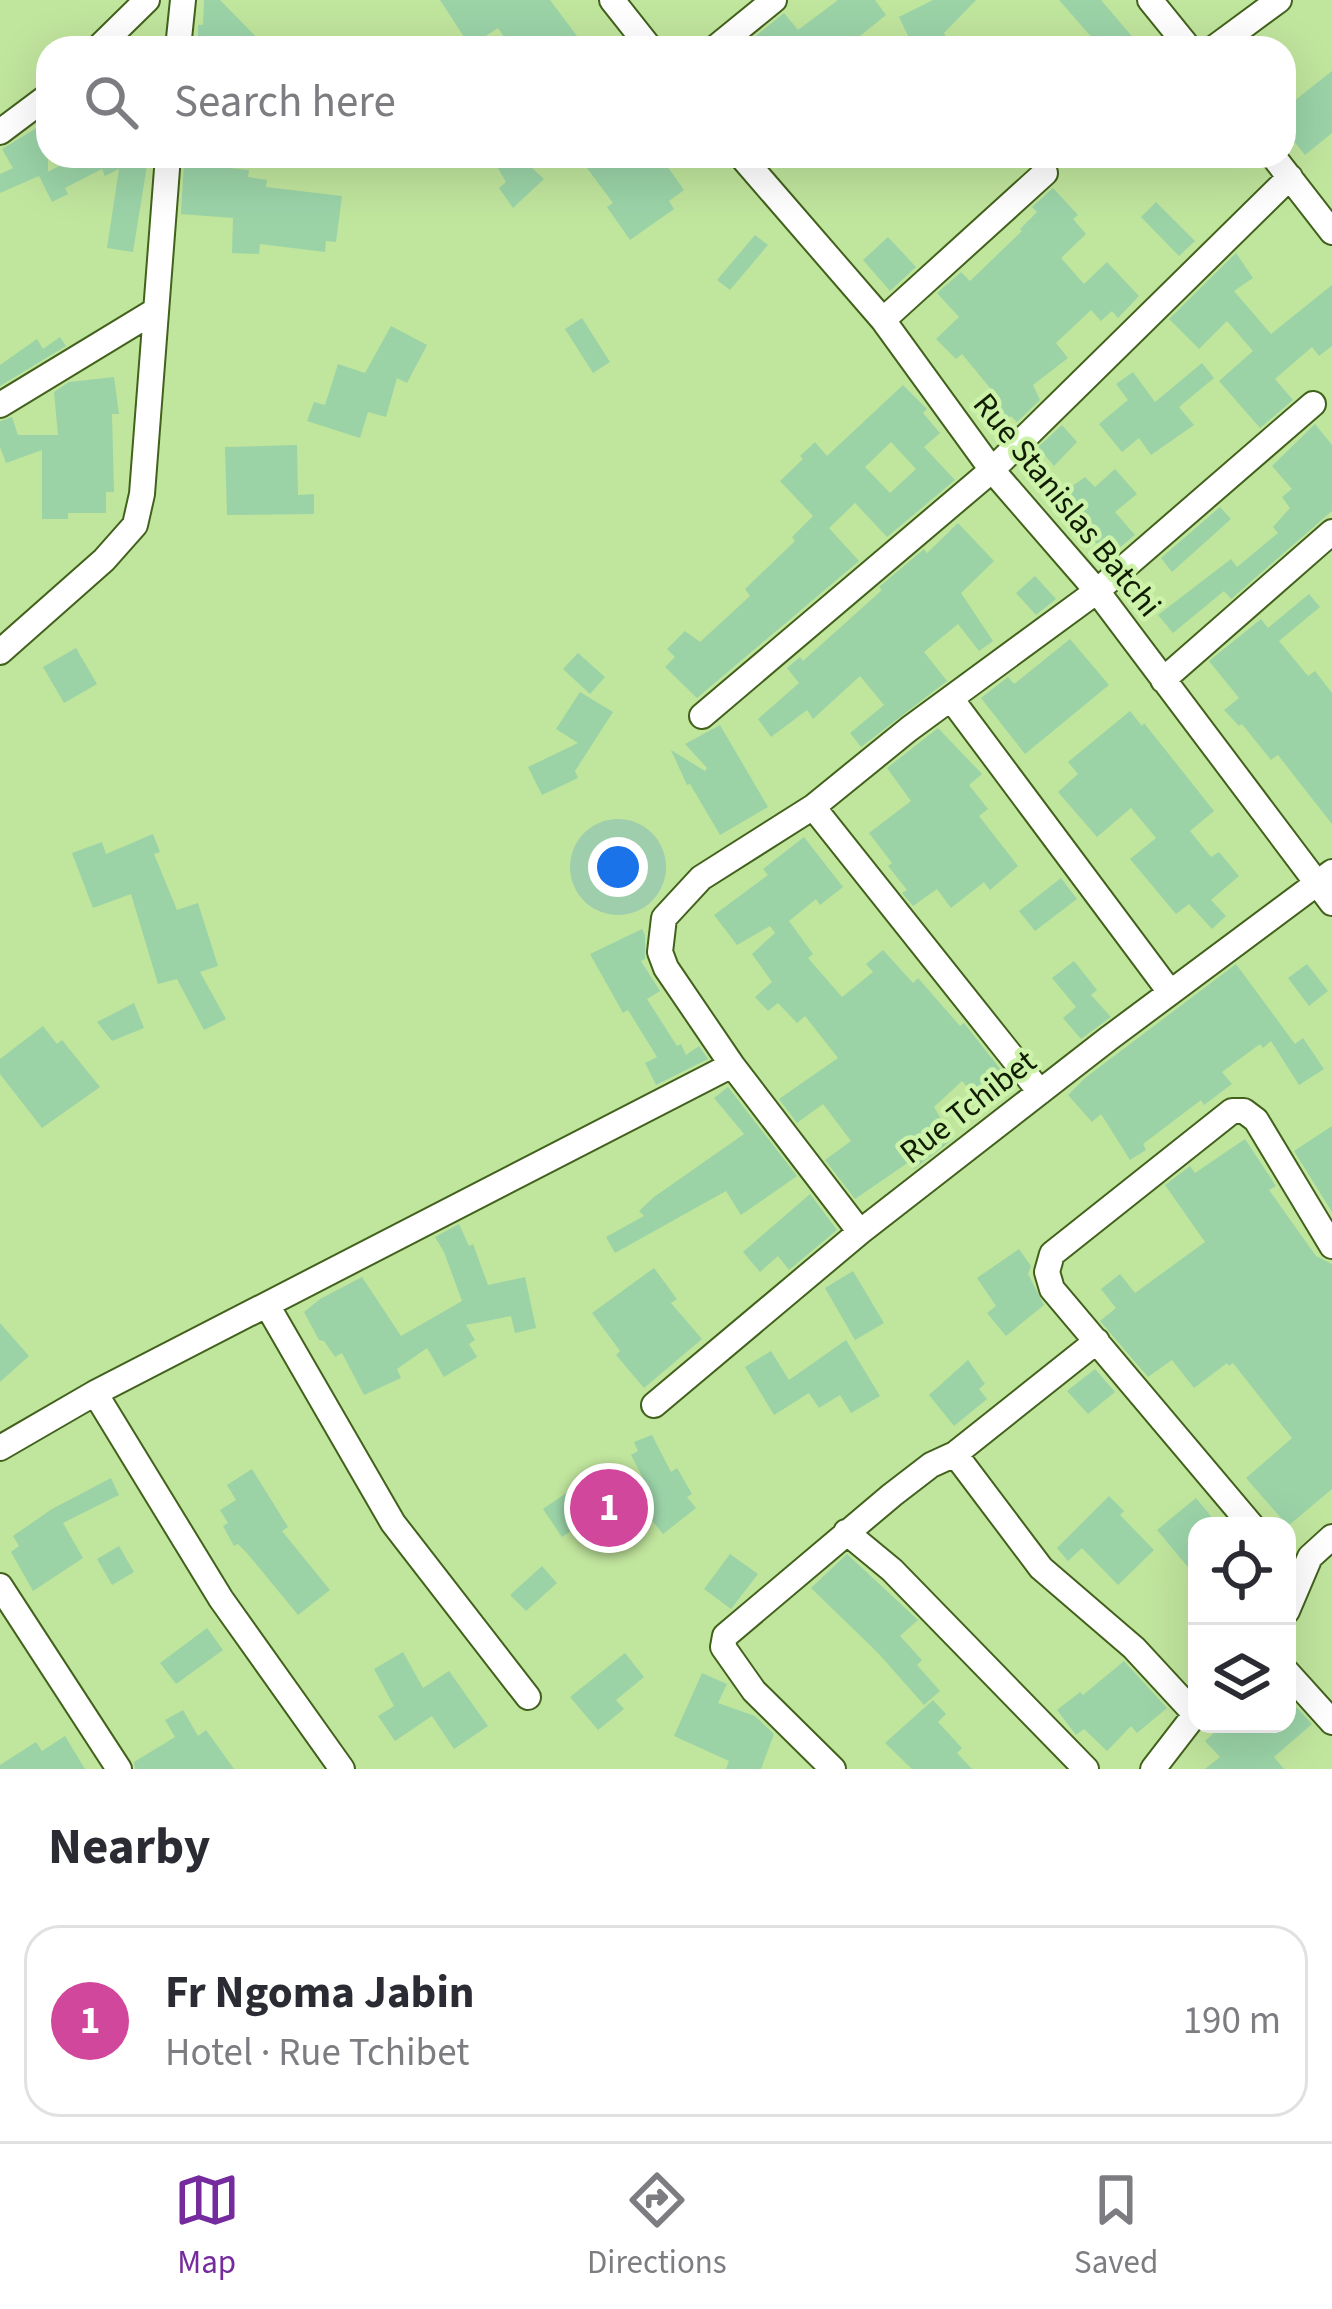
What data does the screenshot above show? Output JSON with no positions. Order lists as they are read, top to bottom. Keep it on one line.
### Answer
{"streets":{"street":["Rue Stanislas Batchi","Rue Tchibet"]},"crossings":[["Rue Stanislas Batchi","Rue Tchibet"]],"page":{"search":"Search here","pins":"1","heading":"Nearby","list":[{"mark":"1","name":"Fr Ngoma Jabin","note":"Hotel · Rue Tchibet","value":"190 m"}],"nav":["Map","Directions","Saved"]}}
